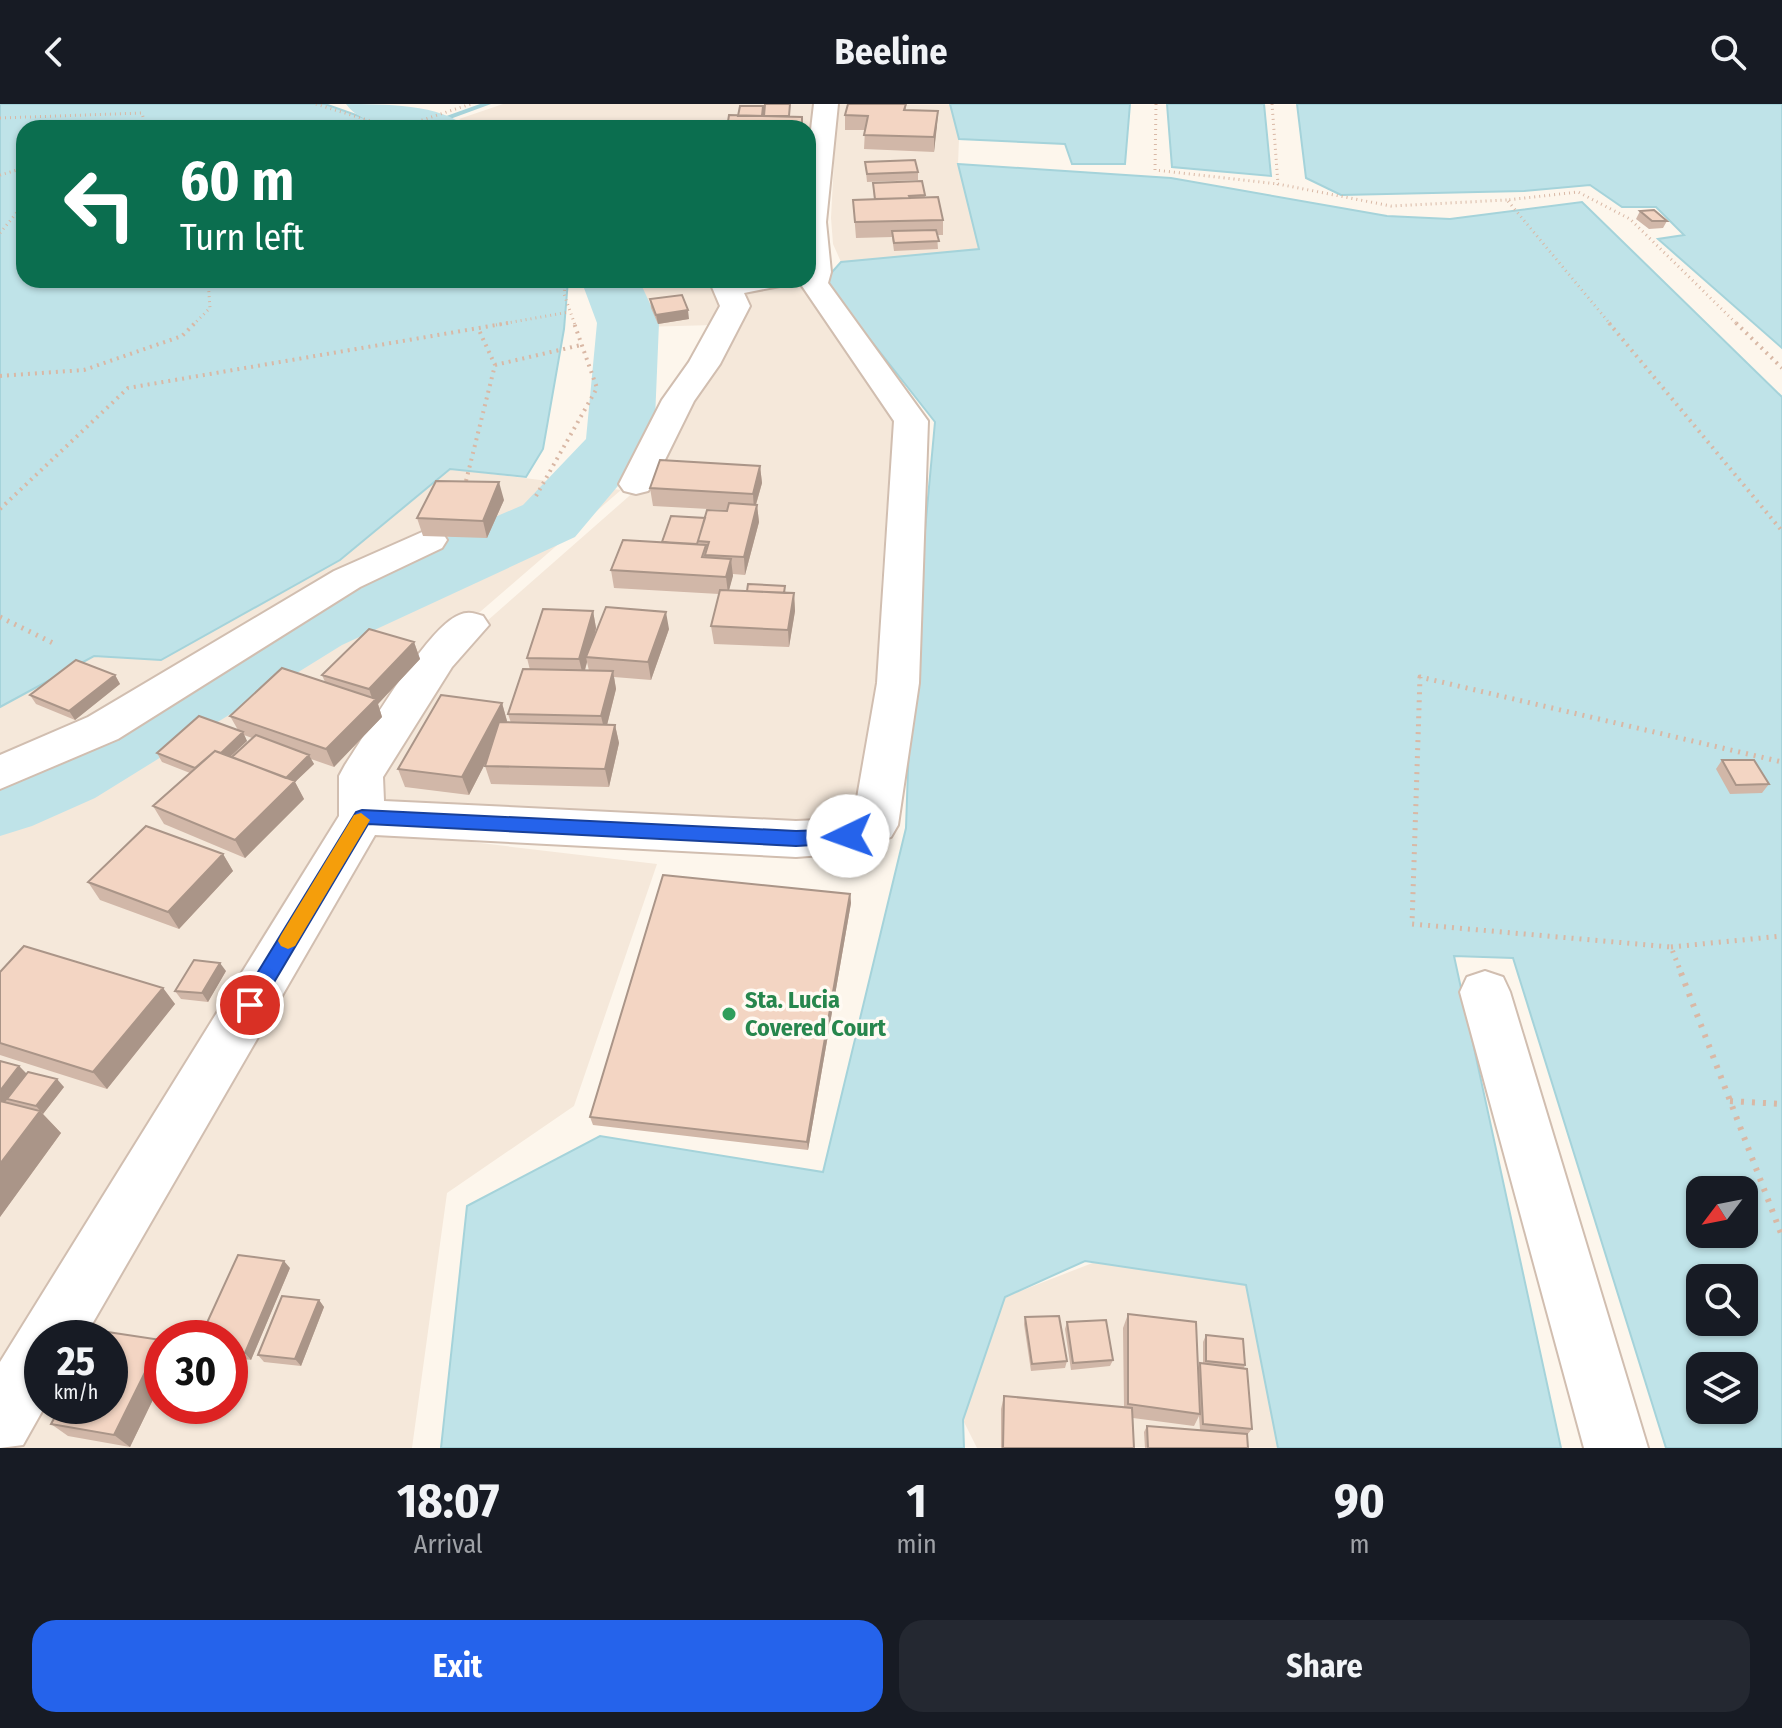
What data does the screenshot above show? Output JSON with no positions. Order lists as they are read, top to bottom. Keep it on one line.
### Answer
{"places":["Sta. Lucia Covered Court"],"north":"bottom left","page":{"header":"Beeline","turn":["60 m","Turn left"],"speed":"25 km/h","limit":"30","eta":["18:07","Arrival","1","min","90","m"],"buttons":["Exit","Share"]}}
